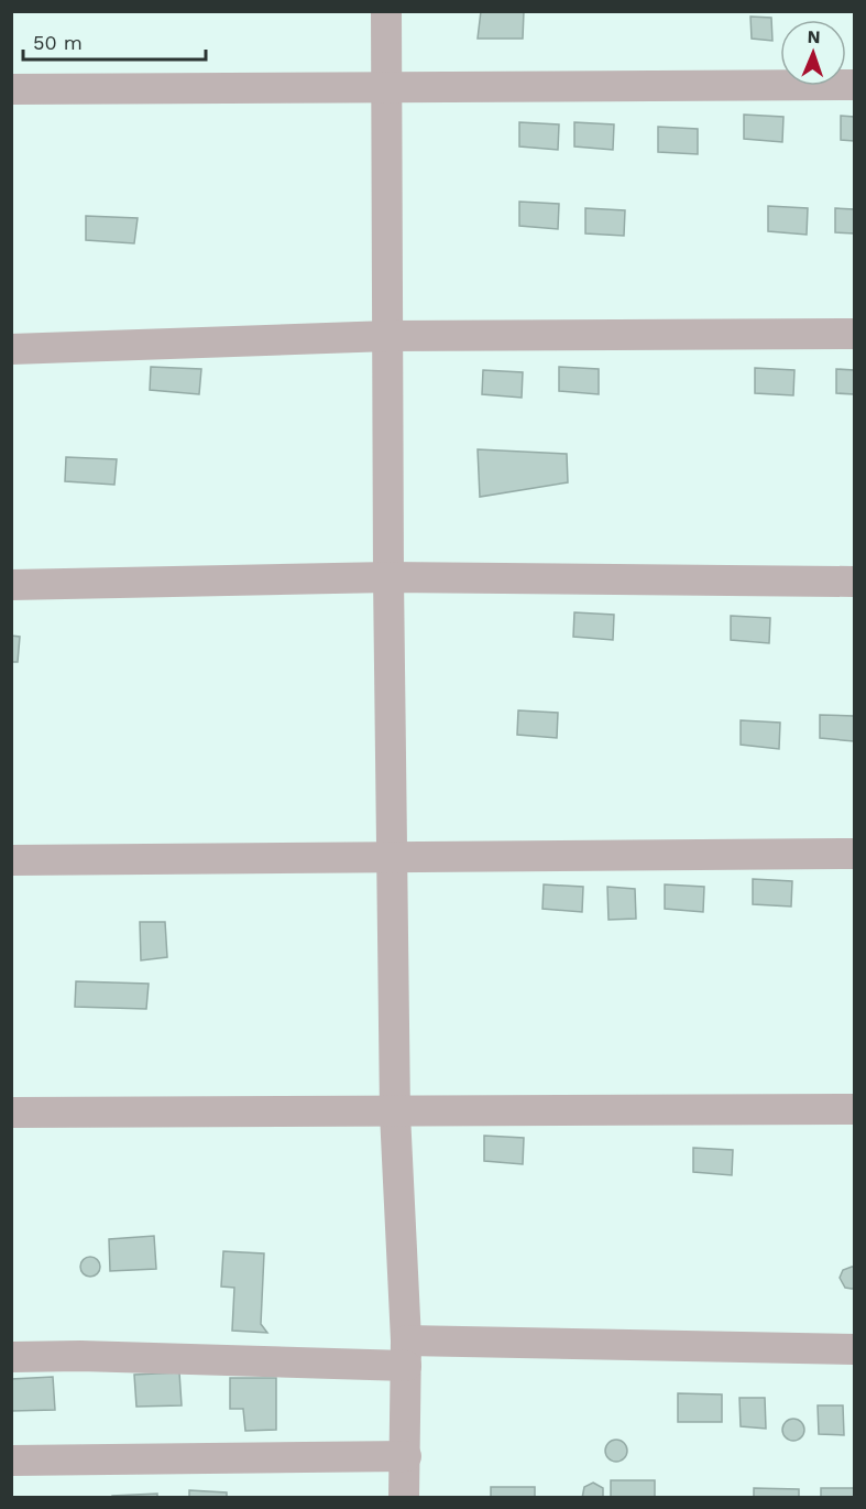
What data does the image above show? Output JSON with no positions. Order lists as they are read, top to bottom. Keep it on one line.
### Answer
{"scale_bar":"50 m","north":"top"}
